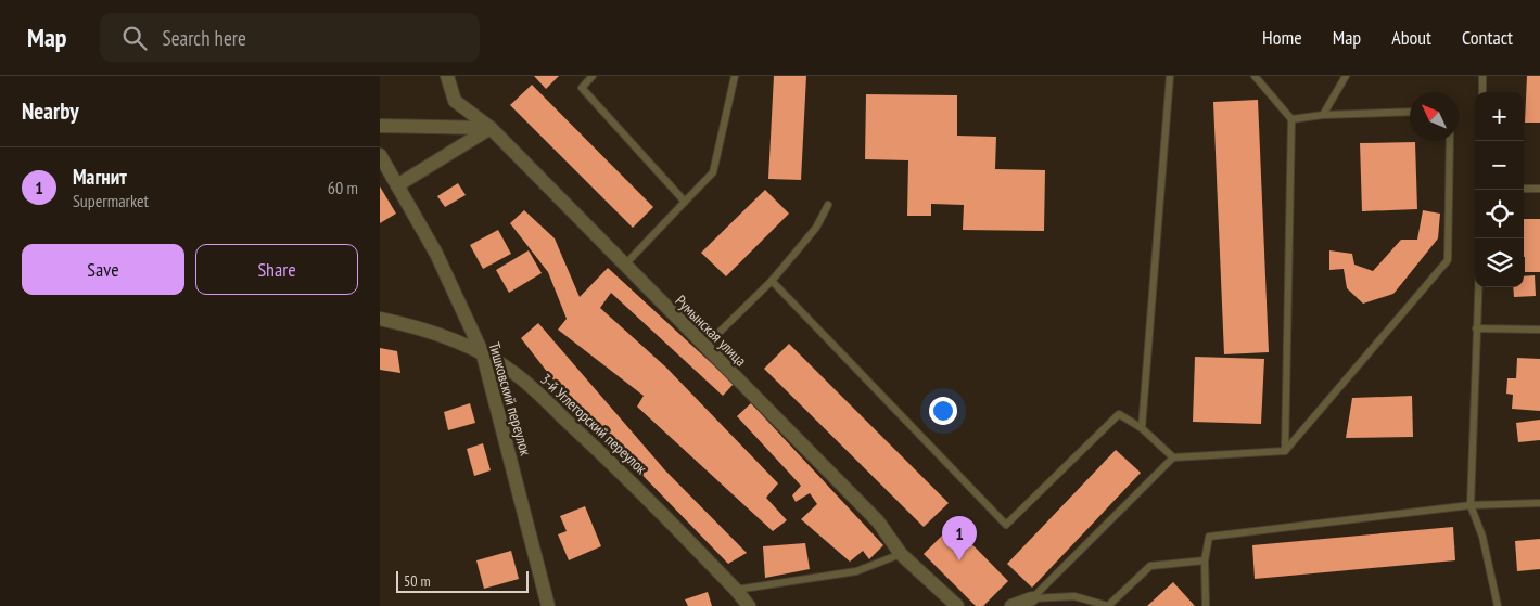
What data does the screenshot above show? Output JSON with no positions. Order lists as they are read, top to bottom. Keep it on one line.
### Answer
{"streets":{"street":["Румынская улица","Тишковский переулок","3-й Углегорский переулок"]},"crossings":[["Тишковский переулок","3-й Углегорский переулок"]],"scale_bar":"50 m","north":"top left","page":{"header":"Map","search":"Search here","nav":["Home","Map","About","Contact"],"heading":"Nearby","map_buttons":["+","−"],"list":[{"mark":"1","name":"Магнит","note":"Supermarket","value":"60 m"}],"buttons":["Save","Share"],"pins":"1","scale":"50 m"}}
